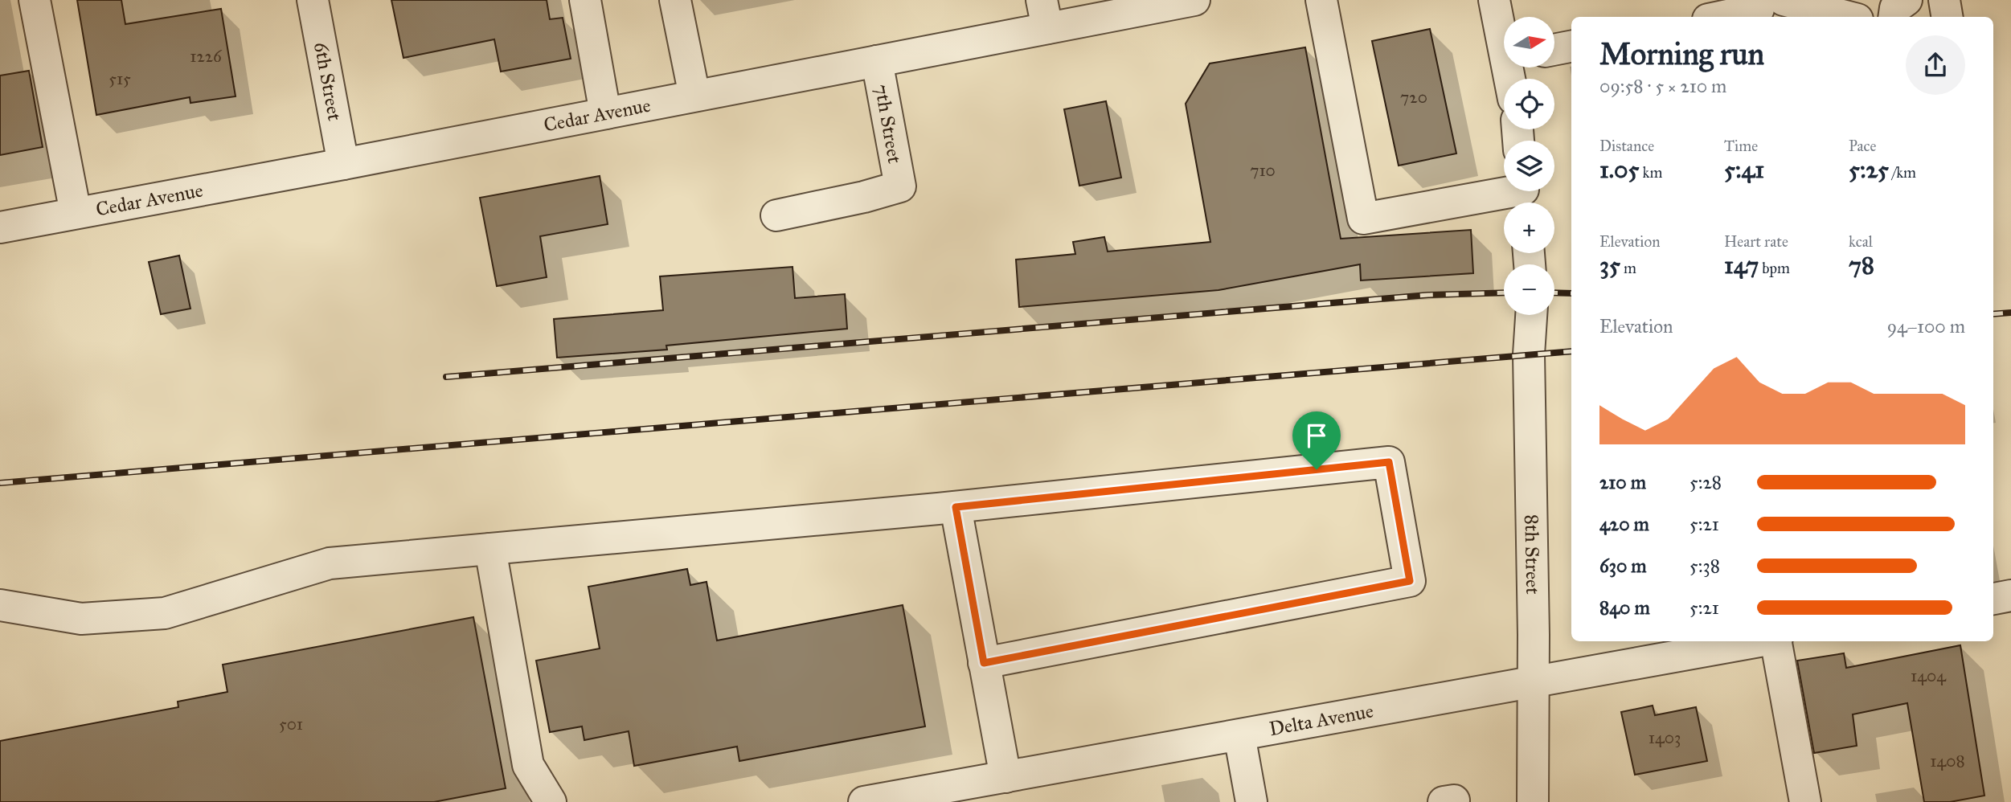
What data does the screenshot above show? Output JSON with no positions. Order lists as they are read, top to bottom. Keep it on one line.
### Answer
{"streets":{"street":["6th Street","Cedar Avenue","7th Street","8th Street","Delta Avenue"]},"crossings":[["6th Street","Cedar Avenue"],["Cedar Avenue","7th Street"],["8th Street","Delta Avenue"]],"house_numbers":["1226","515","720","710","1404","501","1403","1408"],"north":"right","page":{"map_buttons":["+","−"],"heading":["Morning run","09:58 · 5 × 210 m"],"stats":[["Distance","1.05 km"],["Time","5:41"],["Pace","5:25 /km"],["Elevation","35 m"],["Heart rate","147 bpm"],["kcal","78"]],"chart":["Elevation","94–100 m"],"list":[{"name":"210 m","note":"5:28"},{"name":"420 m","note":"5:21"},{"name":"630 m","note":"5:38"},{"name":"840 m","note":"5:21"}]}}
